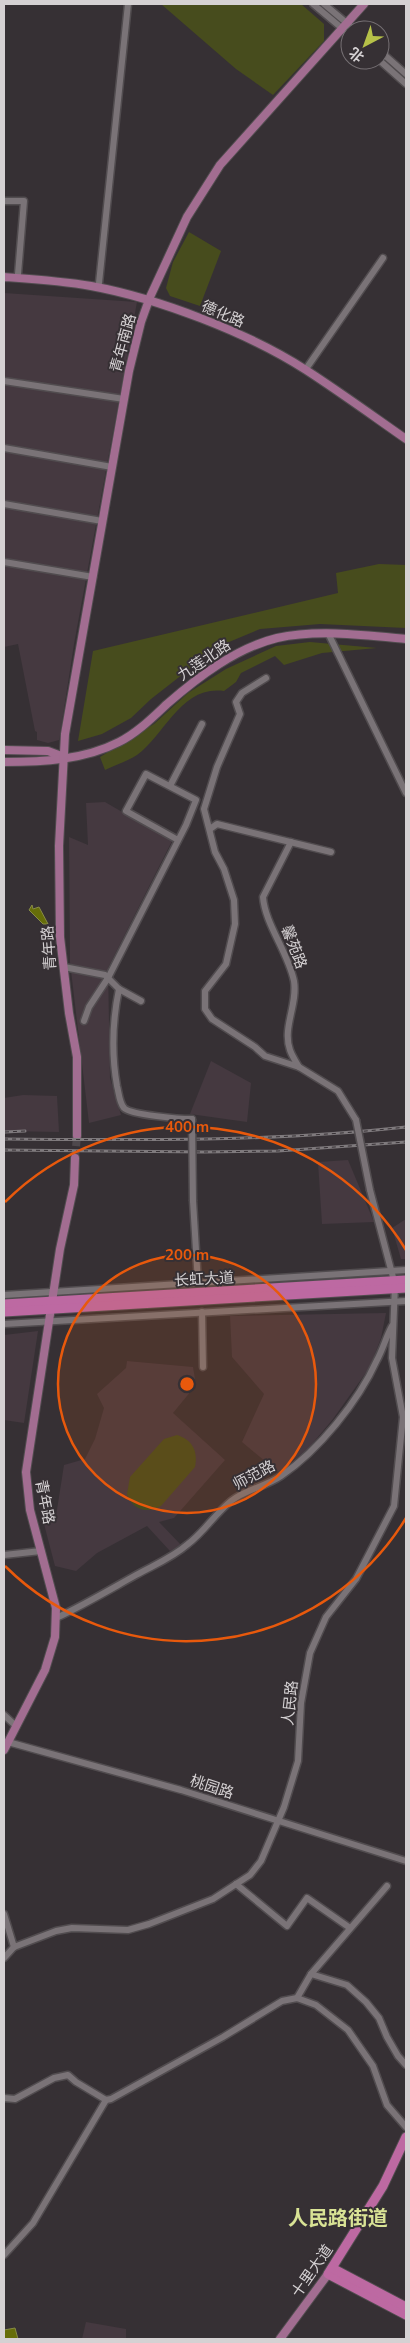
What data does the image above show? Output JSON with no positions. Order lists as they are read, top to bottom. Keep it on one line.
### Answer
{"streets":{"highway":["长虹大道","十里大道"],"main road":["德化路","青年南路","九莲北路","青年路"],"street":["馨苑路","师范路","人民路","桃园路"]},"crossings":[["德化路","青年南路"],["青年南路","九莲北路"],["青年南路","青年路"],["九莲北路","青年路"],["青年路","长虹大道"],["青年路","师范路"],["青年路","桃园路"],["长虹大道","人民路"],["师范路","人民路"],["人民路","桃园路"]],"districts":["人民路街道"],"north":"bottom left","rings":["400 m","200 m"]}
